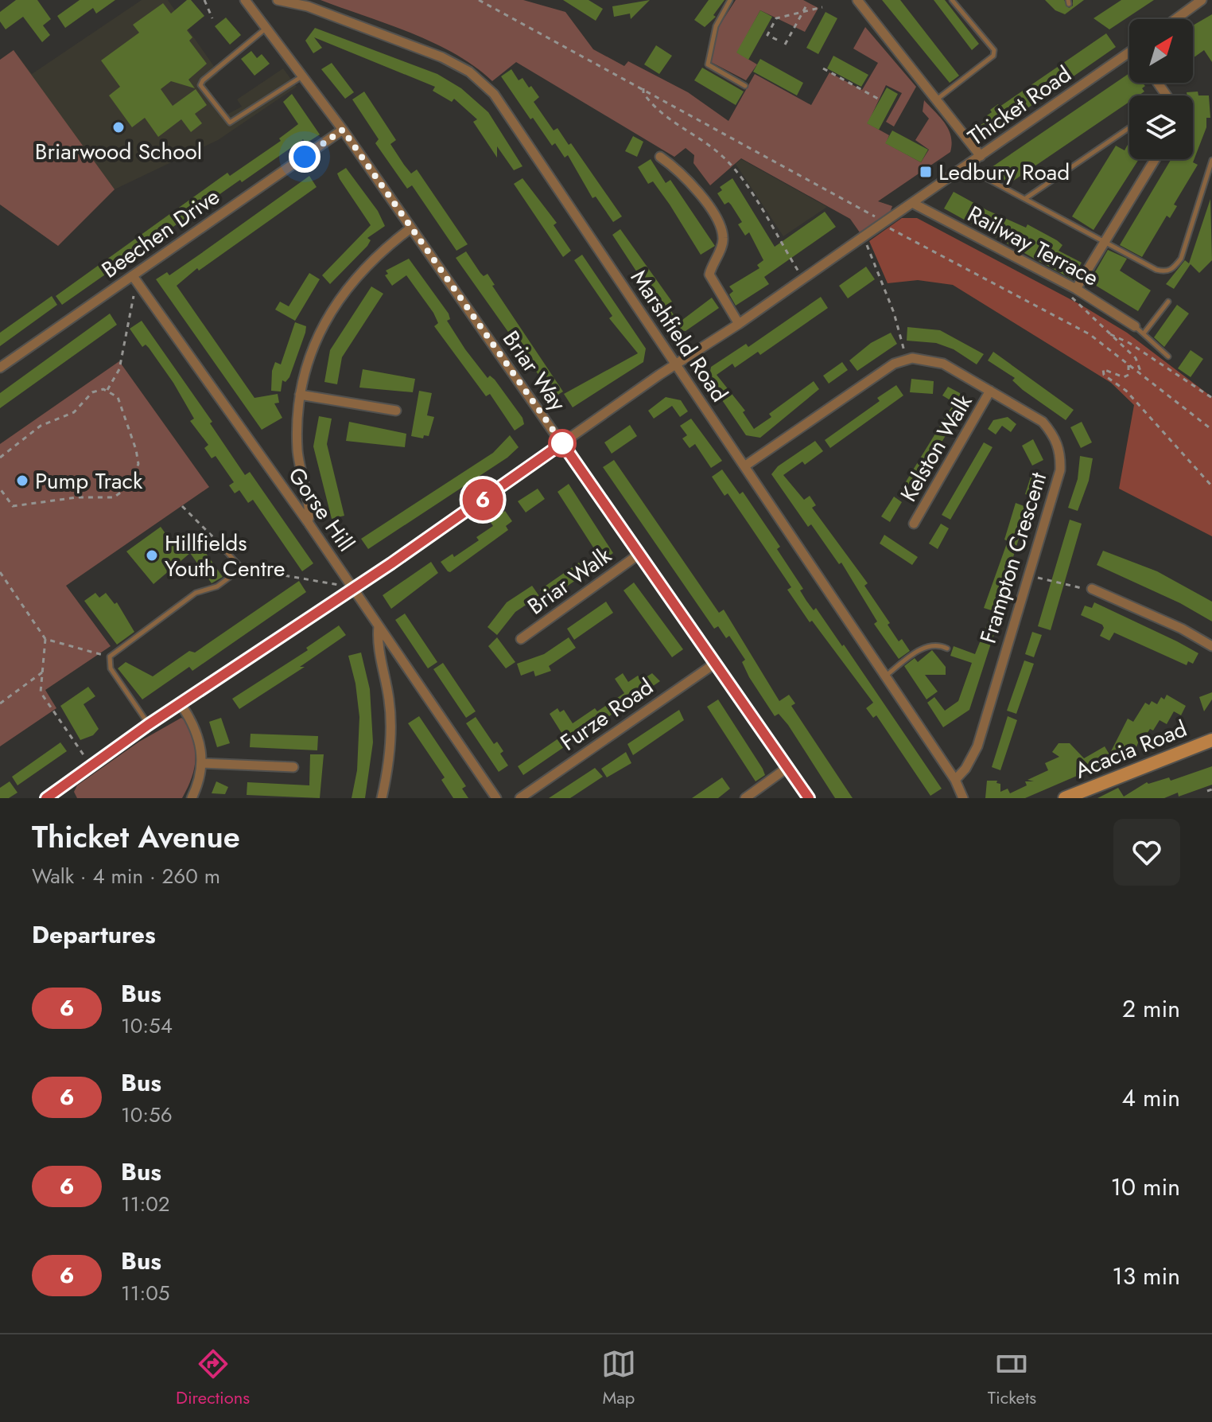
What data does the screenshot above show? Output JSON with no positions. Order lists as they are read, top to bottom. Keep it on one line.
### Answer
{"streets":{"street":["Thicket Road","Beechen Drive","Railway Terrace","Marshfield Road","Briar Way","Kelston Walk","Gorse Hill","Frampton Crescent","Briar Walk","Furze Road","Acacia Road"]},"crossings":[["Thicket Road","Railway Terrace"],["Thicket Road","Marshfield Road"],["Thicket Road","Briar Way"],["Thicket Road","Gorse Hill"],["Beechen Drive","Briar Way"],["Beechen Drive","Gorse Hill"],["Marshfield Road","Frampton Crescent"],["Briar Way","Briar Walk"],["Briar Way","Furze Road"],["Kelston Walk","Frampton Crescent"]],"places":{"other":["Briarwood School","Pump Track","Hillfields Youth Centre"],"transit":["Ledbury Road"]},"lines":["bus line 6"],"north":"top right","page":{"on_map":"6","heading":[["Thicket Avenue","Walk · 4 min · 260 m"],"Departures"],"list":[{"mark":"6","name":"Bus","note":"10:54","value":"2 min"},{"mark":"6","name":"Bus","note":"10:56","value":"4 min"},{"mark":"6","name":"Bus","note":"11:02","value":"10 min"},{"mark":"6","name":"Bus","note":"11:05","value":"13 min"}],"tabs":["Directions","Map","Tickets"]}}
